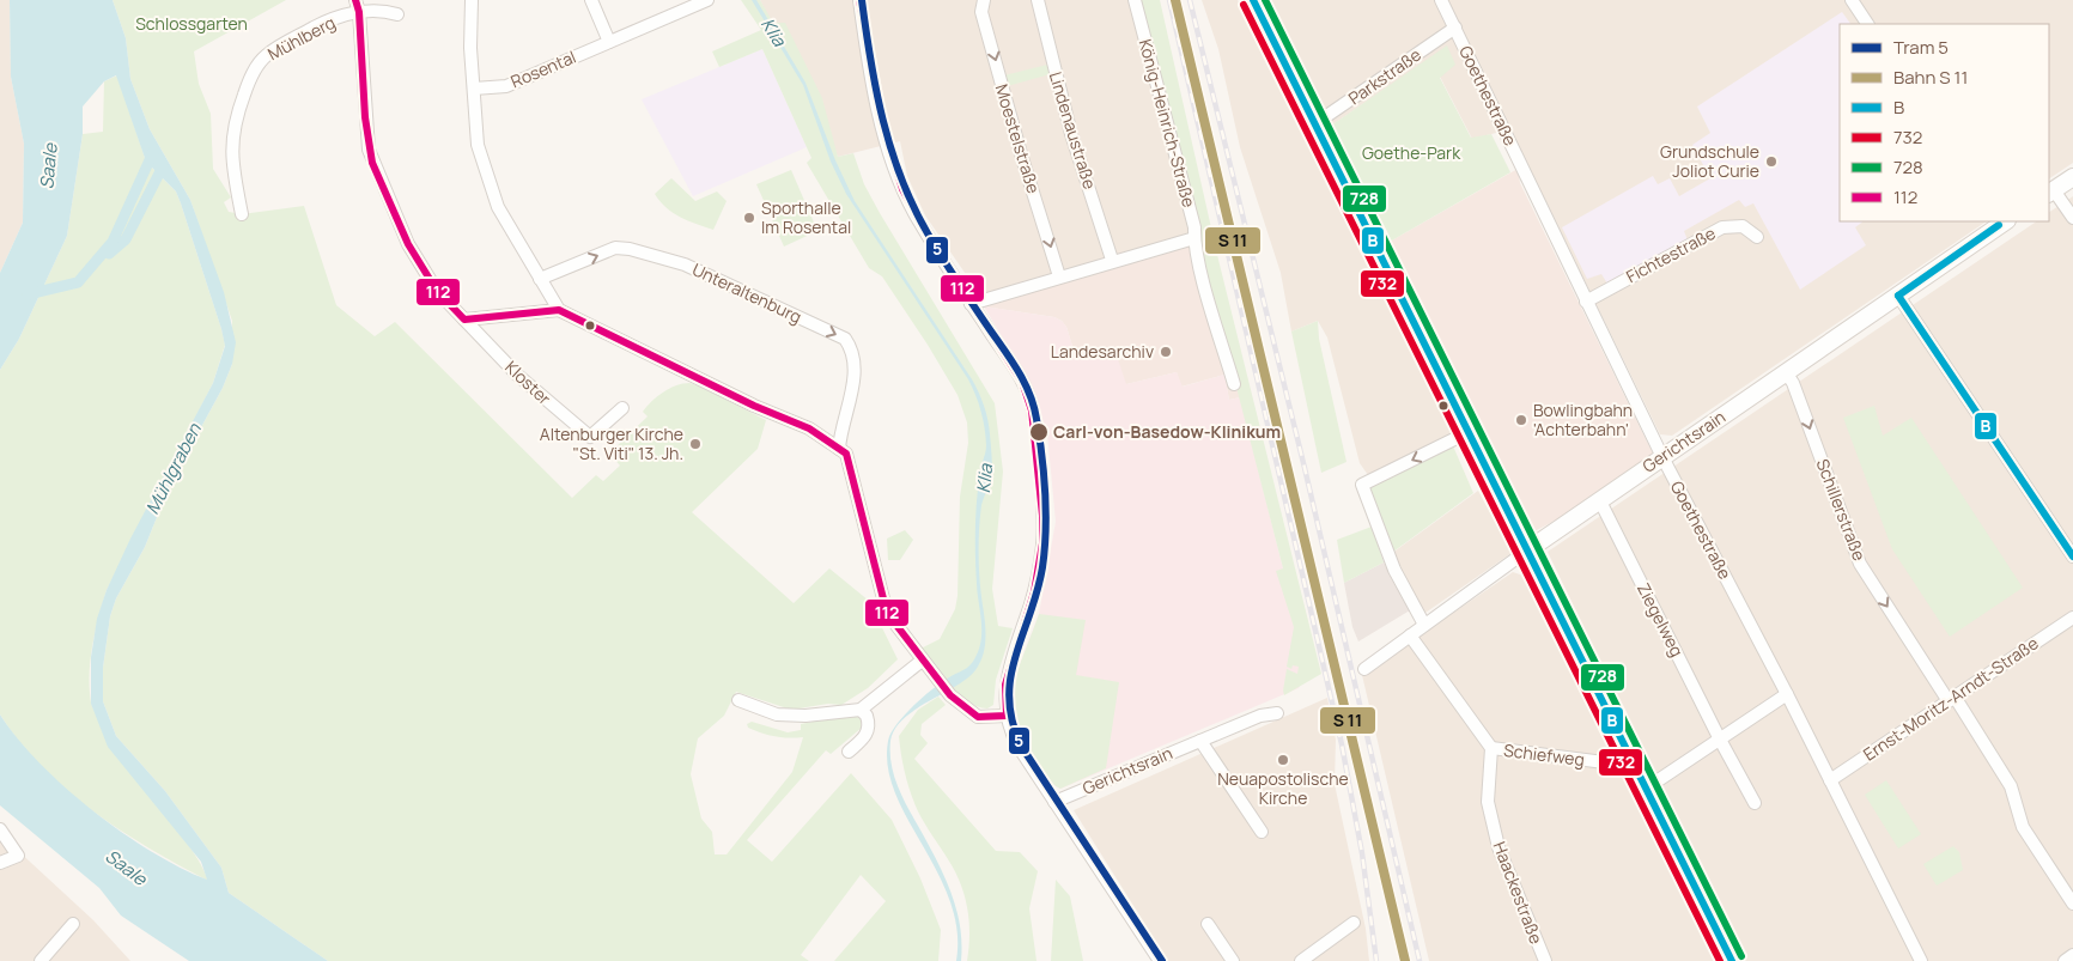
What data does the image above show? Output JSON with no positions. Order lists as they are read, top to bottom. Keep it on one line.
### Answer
{"streets":{"main road":["Gerichtsrain"],"street":["Mühlberg","Rosental","Parkstraße","Goethestraße","König-Heinrich-Straße","Lindenaustraße","Moestelstraße","Fichtestraße","Unteraltenburg","Kloster","Schillerstraße","Ziegelweg","Ernst-Moritz-Arndt-Straße","Schiefweg","Haackestraße"]},"crossings":[["Parkstraße","Goethestraße"],["Goethestraße","Fichtestraße"],["Goethestraße","Gerichtsrain"],["Goethestraße","Ernst-Moritz-Arndt-Straße"],["Gerichtsrain","Schillerstraße"],["Gerichtsrain","Ziegelweg"],["Schillerstraße","Ernst-Moritz-Arndt-Straße"],["Schiefweg","Haackestraße"]],"one_way":["Moestelstraße","Schillerstraße"],"water":["Klia","Saale","Mühlgraben"],"parks":["Schlossgarten","Goethe-Park"],"places":["Grundschule Joliot Curie","Sporthalle Im Rosental","Landesarchiv","Bowlingbahn 'Achterbahn'","Carl-von-Basedow-Klinikum","Altenburger Kirche \"St. Viti\" 13. Jh.","Neuapostolische Kirche"],"lines":["tram line 5","transit line B","transit line 728","transit line 112","transit line 732"],"legend":["Tram 5","Bahn S 11","B","732","728","112"]}
